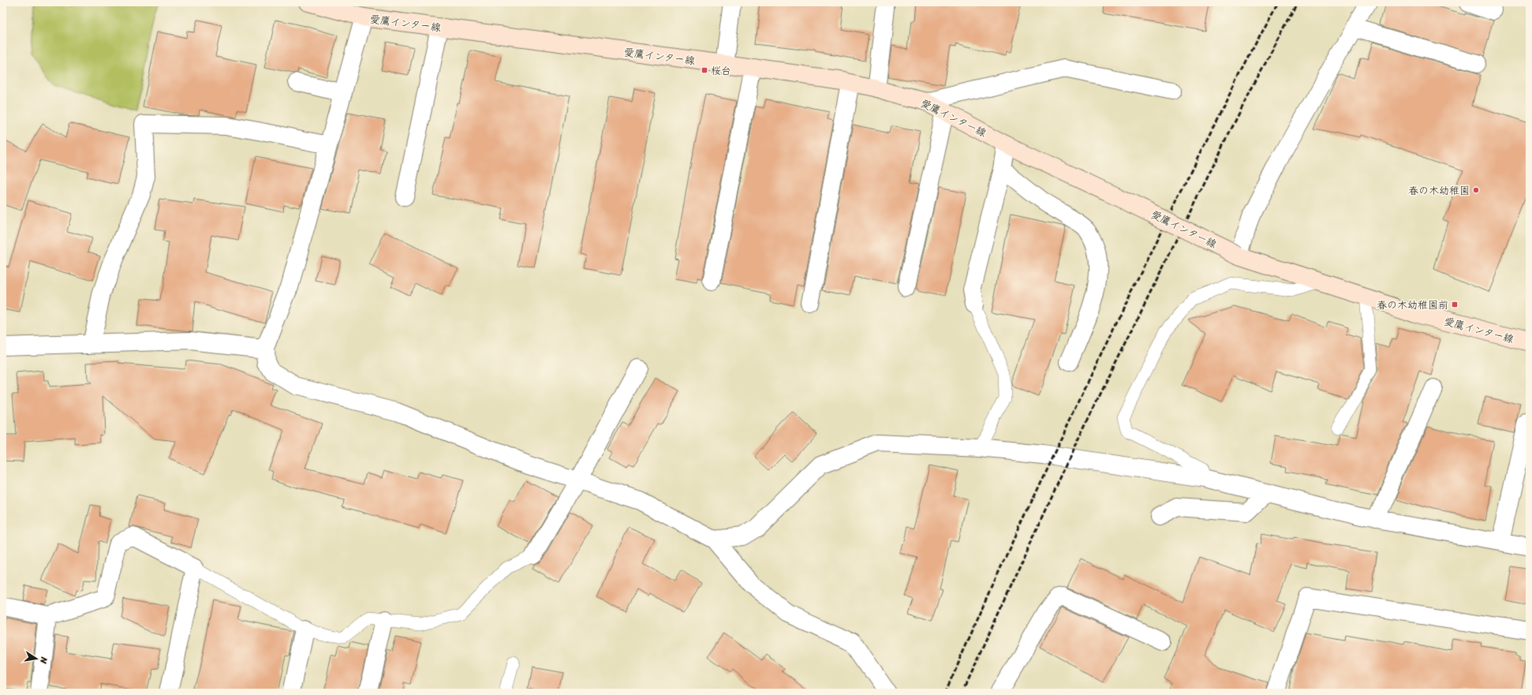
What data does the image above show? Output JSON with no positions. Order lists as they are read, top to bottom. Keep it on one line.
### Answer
{"streets":{"main road":["愛鷹インター線"]},"places":{"transit":["桜台","春の木幼稚園前"],"other":["春の木幼稚園"]},"north":"right"}
